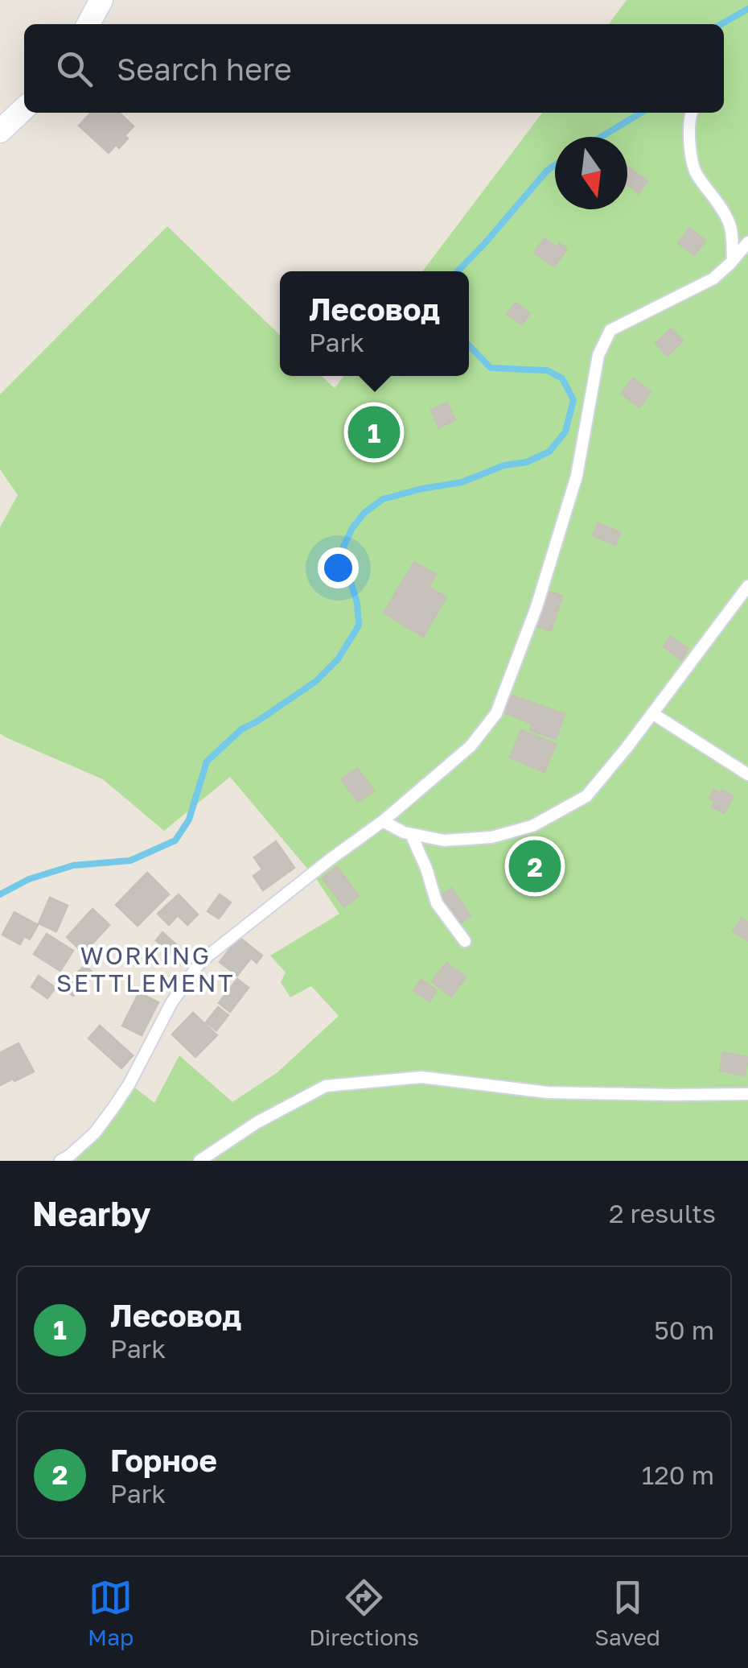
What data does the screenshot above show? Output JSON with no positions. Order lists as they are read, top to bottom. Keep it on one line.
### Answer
{"districts":["WORKING SETTLEMENT"],"north":"bottom","page":{"search":"Search here","popup":["Лесовод","Park"],"pins":["1","2"],"heading":["Nearby","2 results"],"list":[{"mark":"1","name":"Лесовод","note":"Park","value":"50 m"},{"mark":"2","name":"Горное","note":"Park","value":"120 m"}],"nav":["Map","Directions","Saved"]}}
